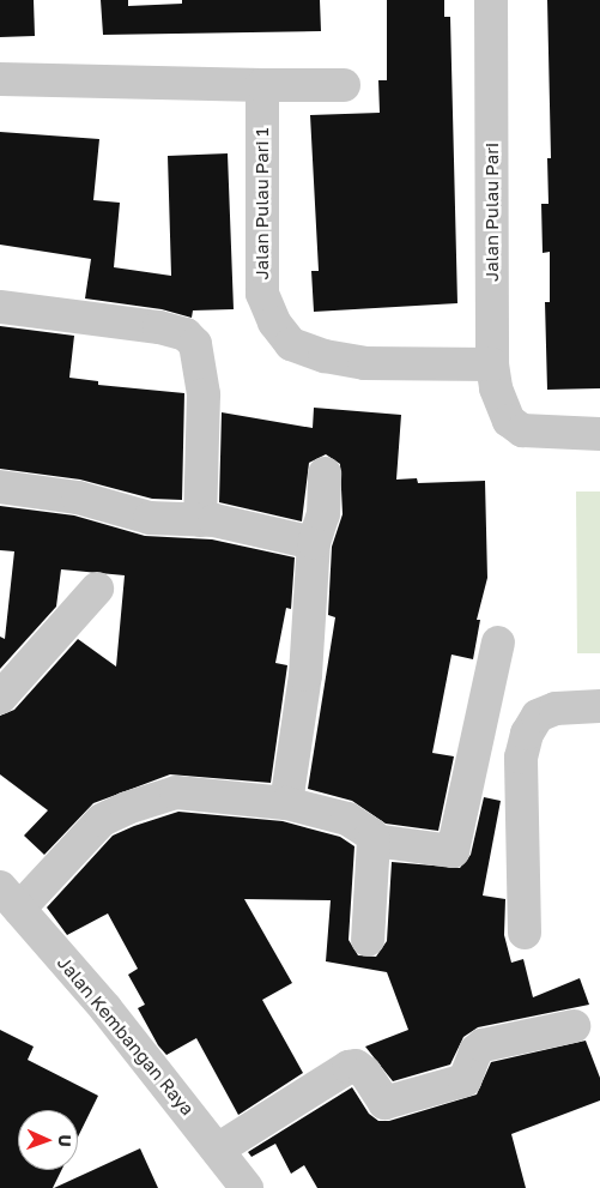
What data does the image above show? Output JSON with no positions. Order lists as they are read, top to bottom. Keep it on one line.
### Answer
{"streets":{"street":["Jalan Pulau Pari 1","Jalan Pulau Pari","Jalan Kembangan Raya"]},"crossings":[["Jalan Pulau Pari 1","Jalan Pulau Pari"]],"north":"right"}
